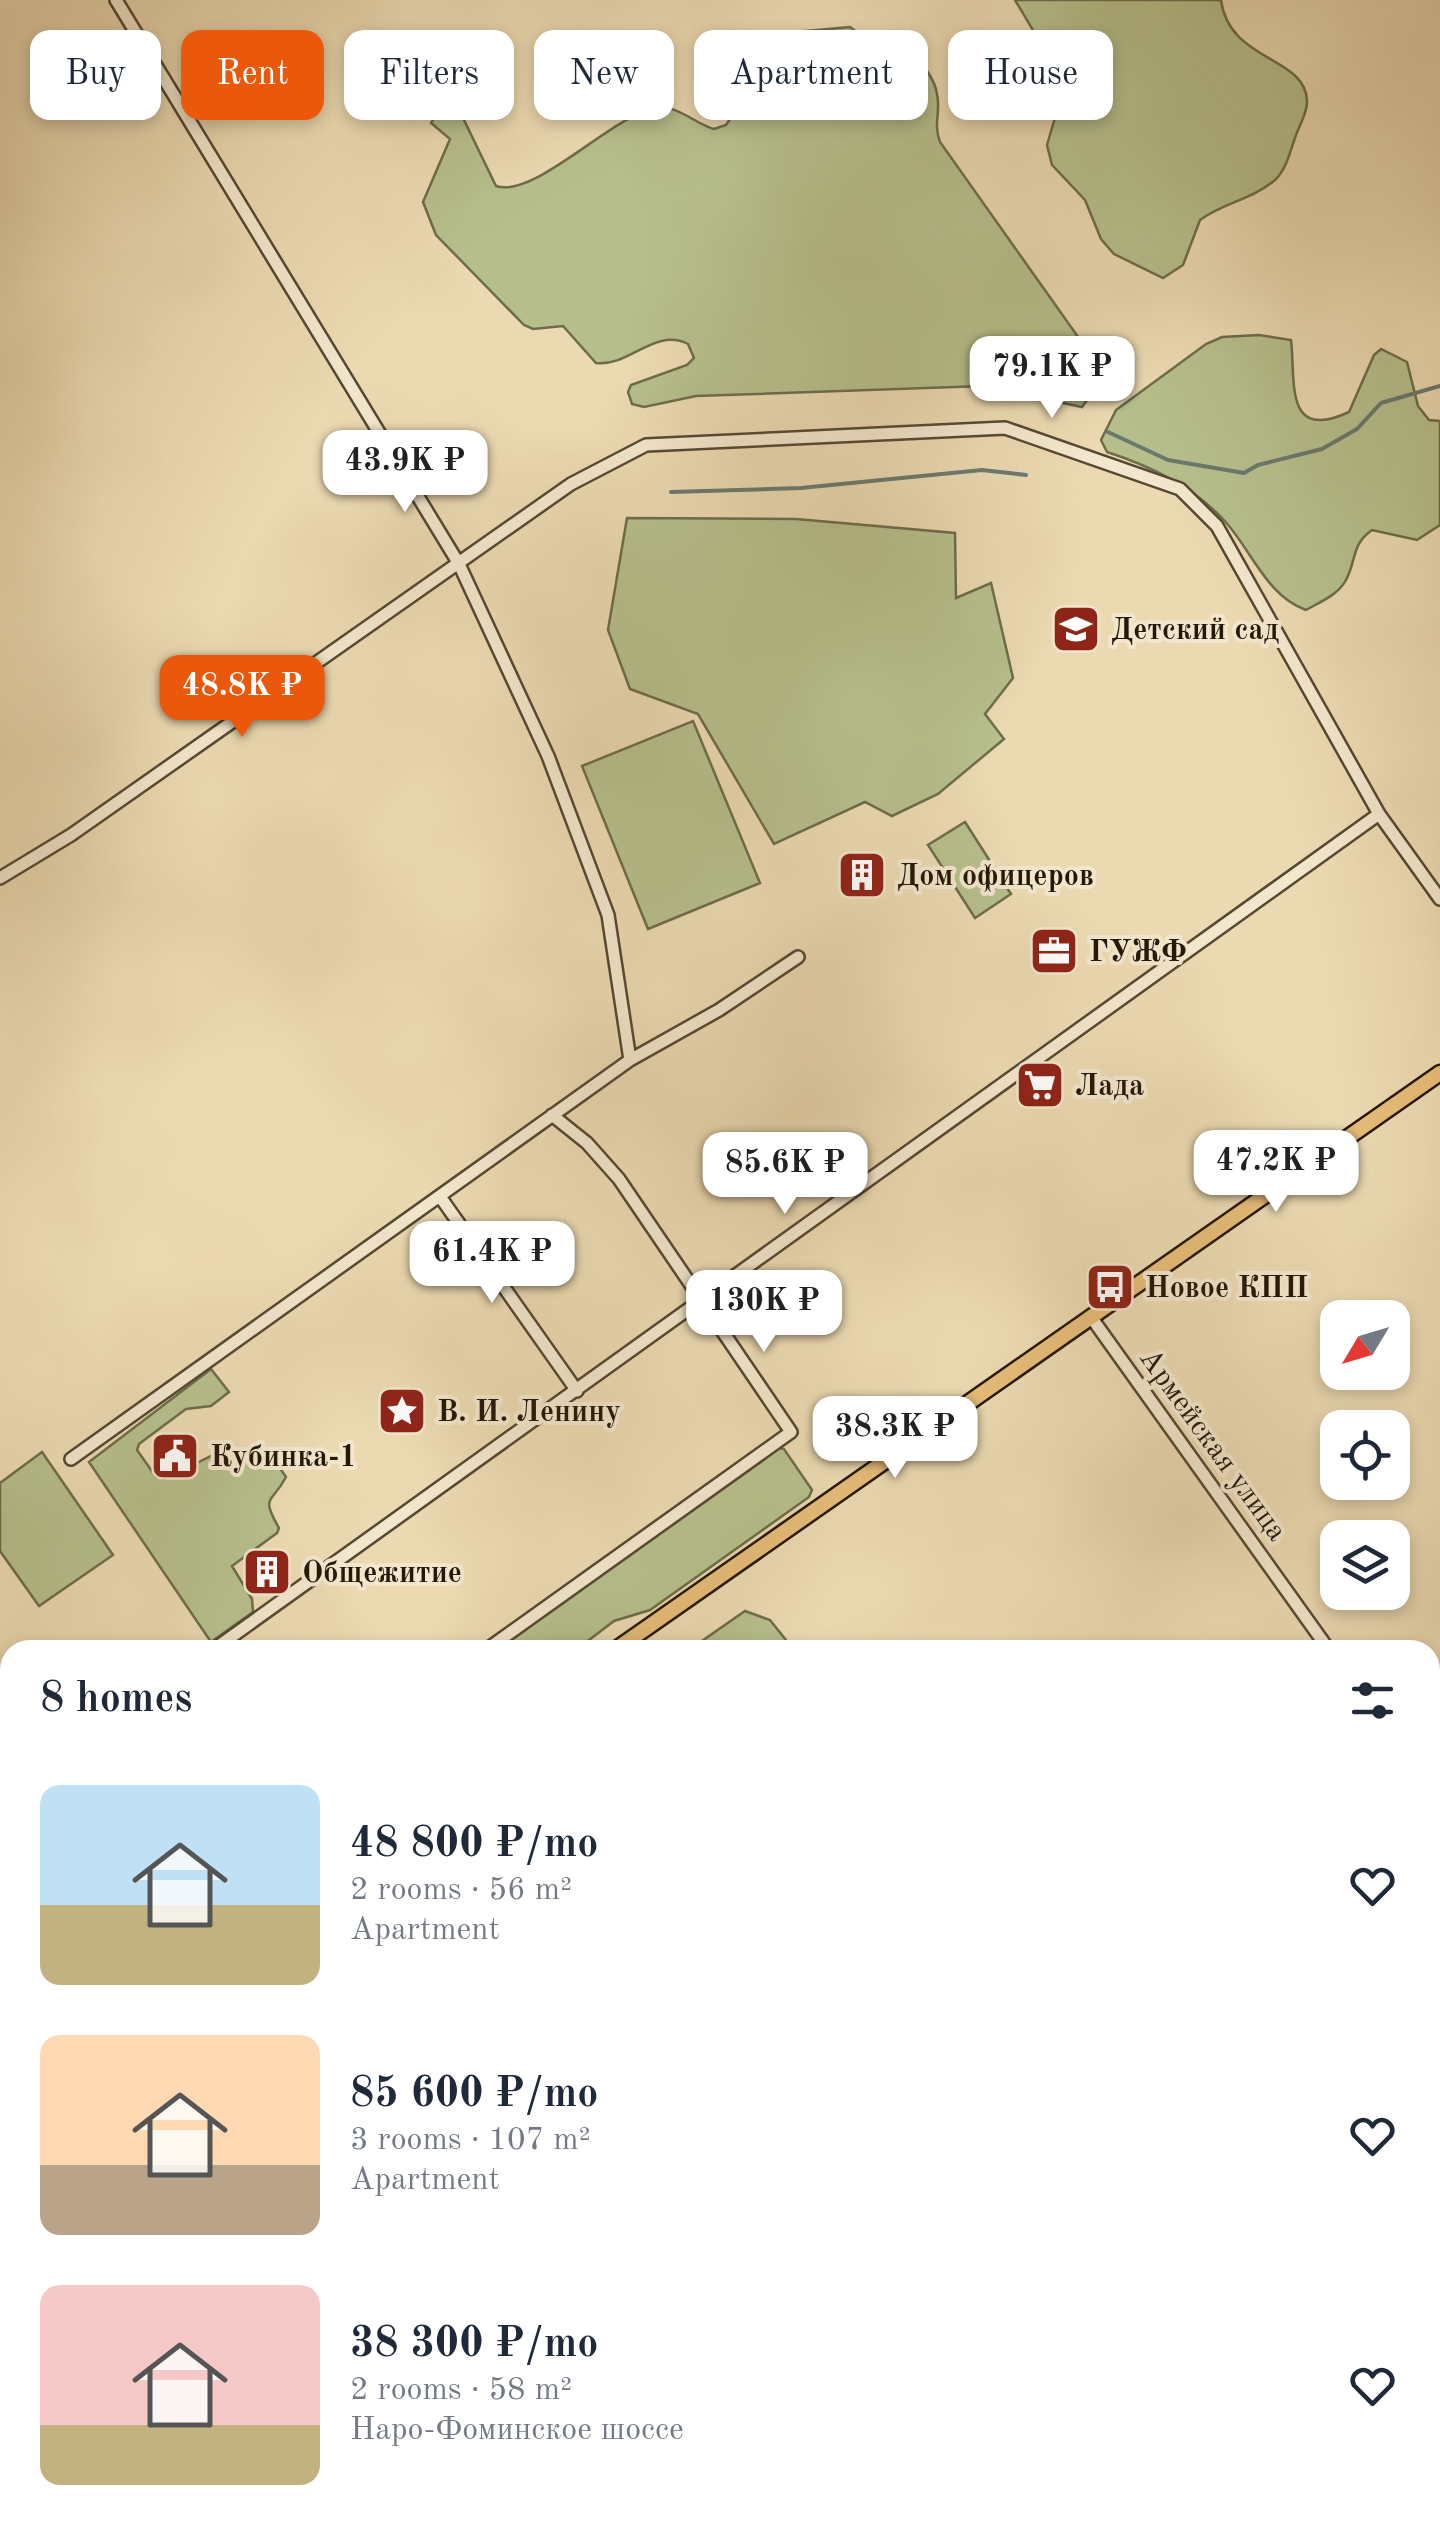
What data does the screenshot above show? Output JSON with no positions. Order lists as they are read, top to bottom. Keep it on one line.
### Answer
{"streets":{"street":["Армейская улица"]},"places":{"school or university":["Детский сад"],"building":["Дом офицеров","Общежитие"],"office":["ГУЖФ"],"supermarket":["Лада"],"bus stop":["Новое КПП"],"place":["В. И. Ленину"],"public building":["Кубинка-1"]},"north":"bottom left","page":{"chip":["Buy","Rent","Filters","New","Apartment","House"],"price":["79.1K ₽","43.9K ₽","48.8K ₽","47.2K ₽","85.6K ₽","61.4K ₽","130K ₽","38.3K ₽"],"heading":"8 homes","list":[{"name":"48 800 ₽/mo","note":"2 rooms · 56 m² · Apartment"},{"name":"85 600 ₽/mo","note":"3 rooms · 107 m² · Apartment"},{"name":"38 300 ₽/mo","note":"2 rooms · 58 m² · Наро-Фоминское шоссе"}]}}
